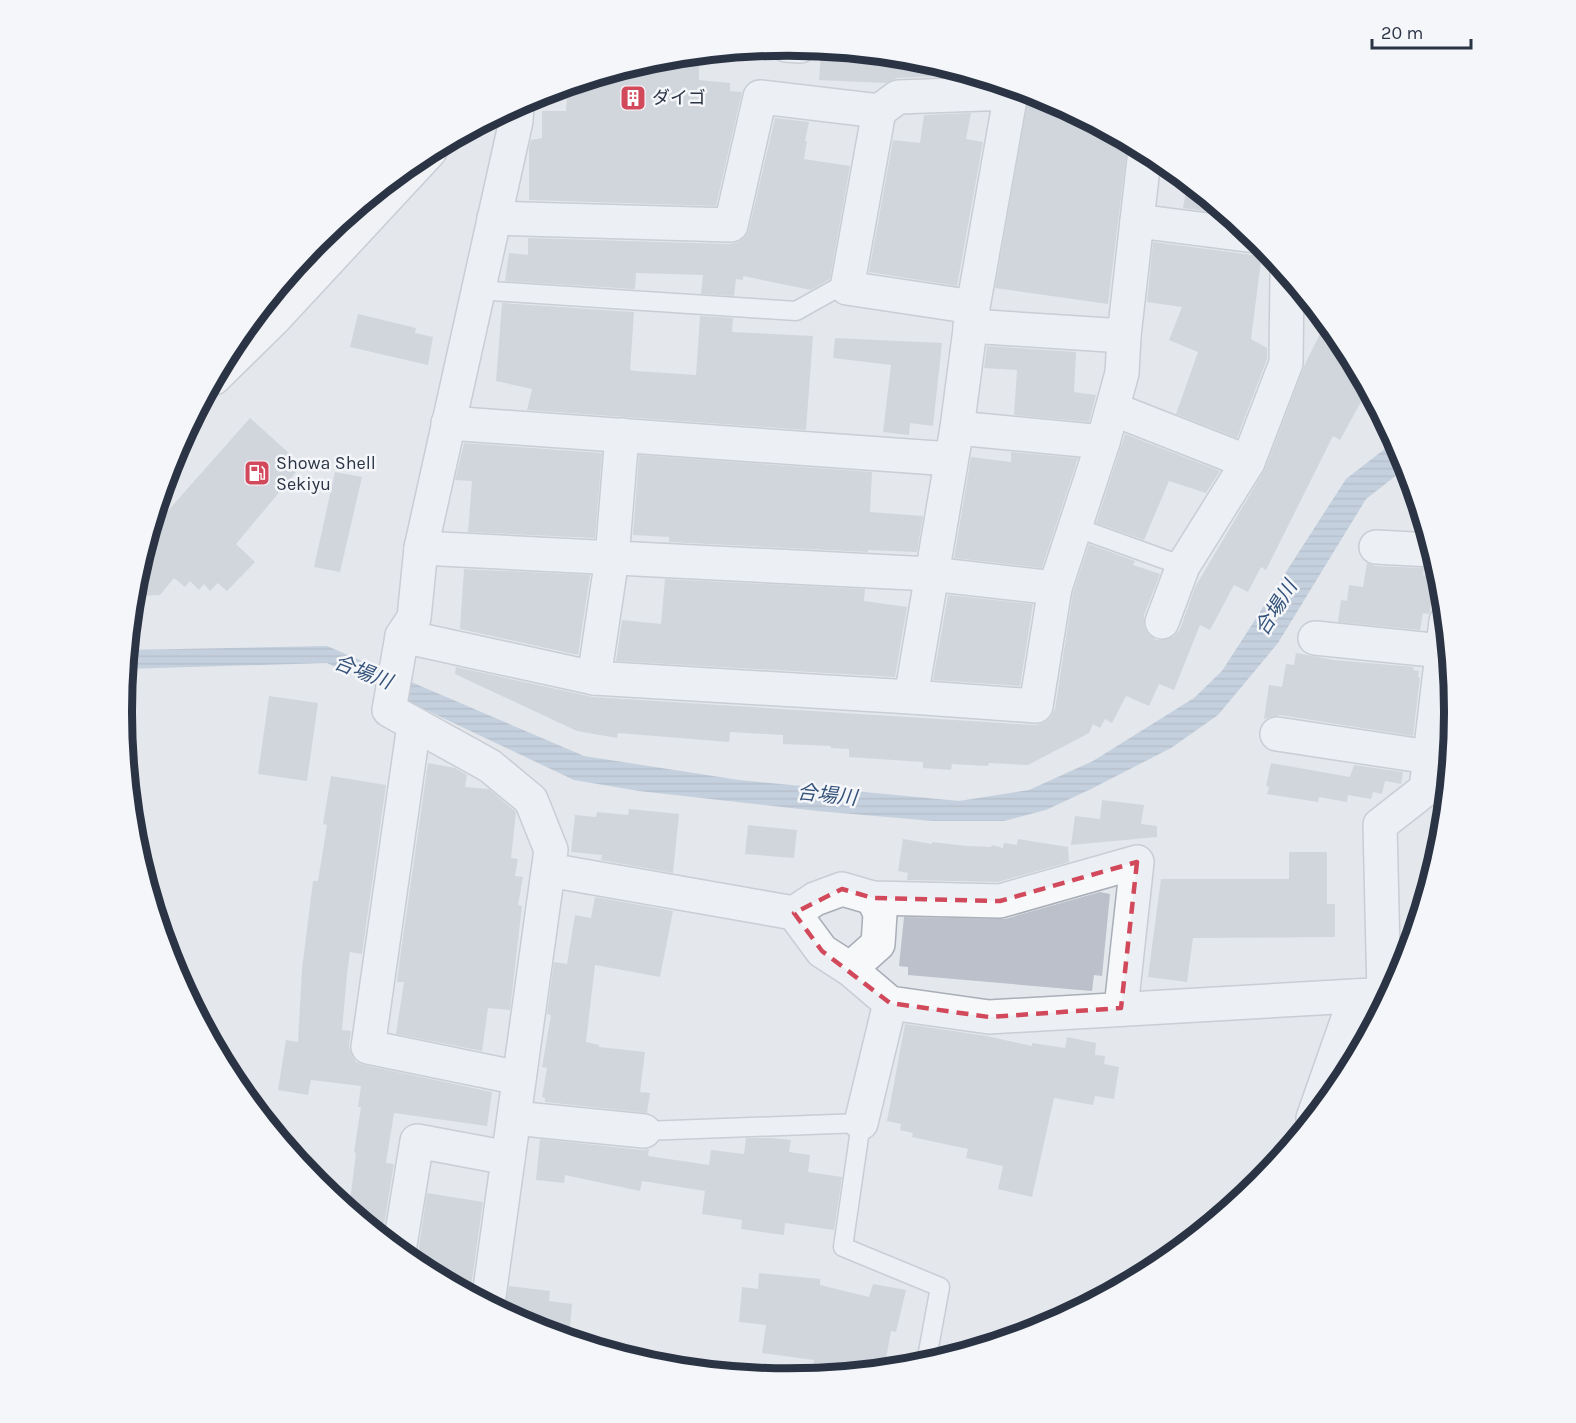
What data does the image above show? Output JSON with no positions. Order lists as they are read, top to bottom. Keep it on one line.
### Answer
{"water":["合場川"],"places":{"building":["ダイゴ"],"fuel station":["Showa Shell Sekiyu"]},"scale_bar":"20 m"}
